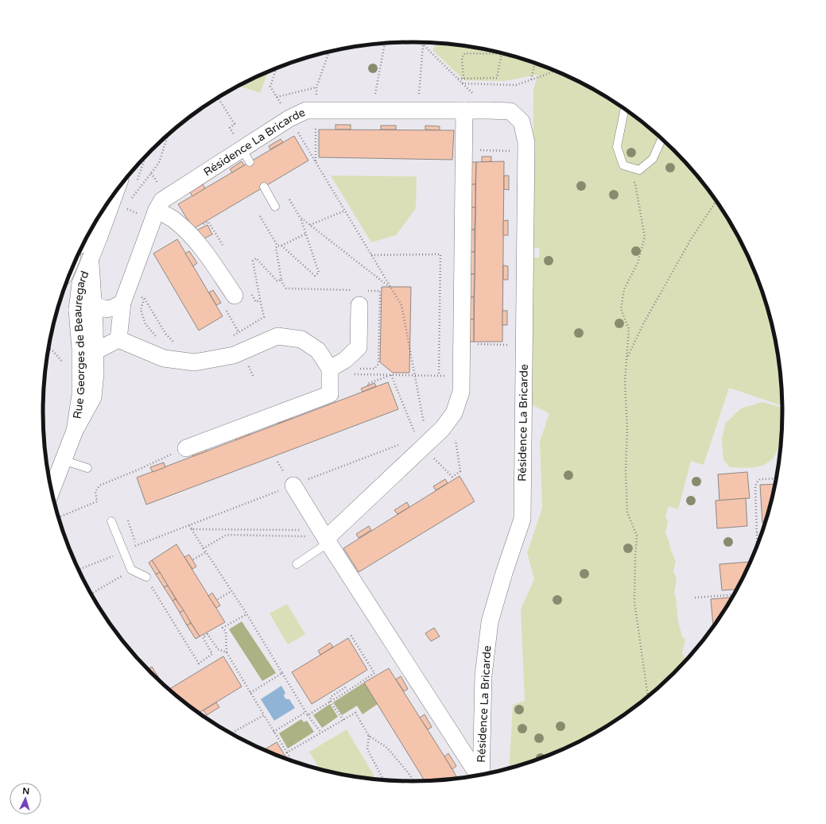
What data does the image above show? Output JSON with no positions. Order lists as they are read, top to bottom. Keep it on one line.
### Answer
{"streets":{"street":["Résidence La Bricarde","Rue Georges de Beauregard"]},"north":"top"}
